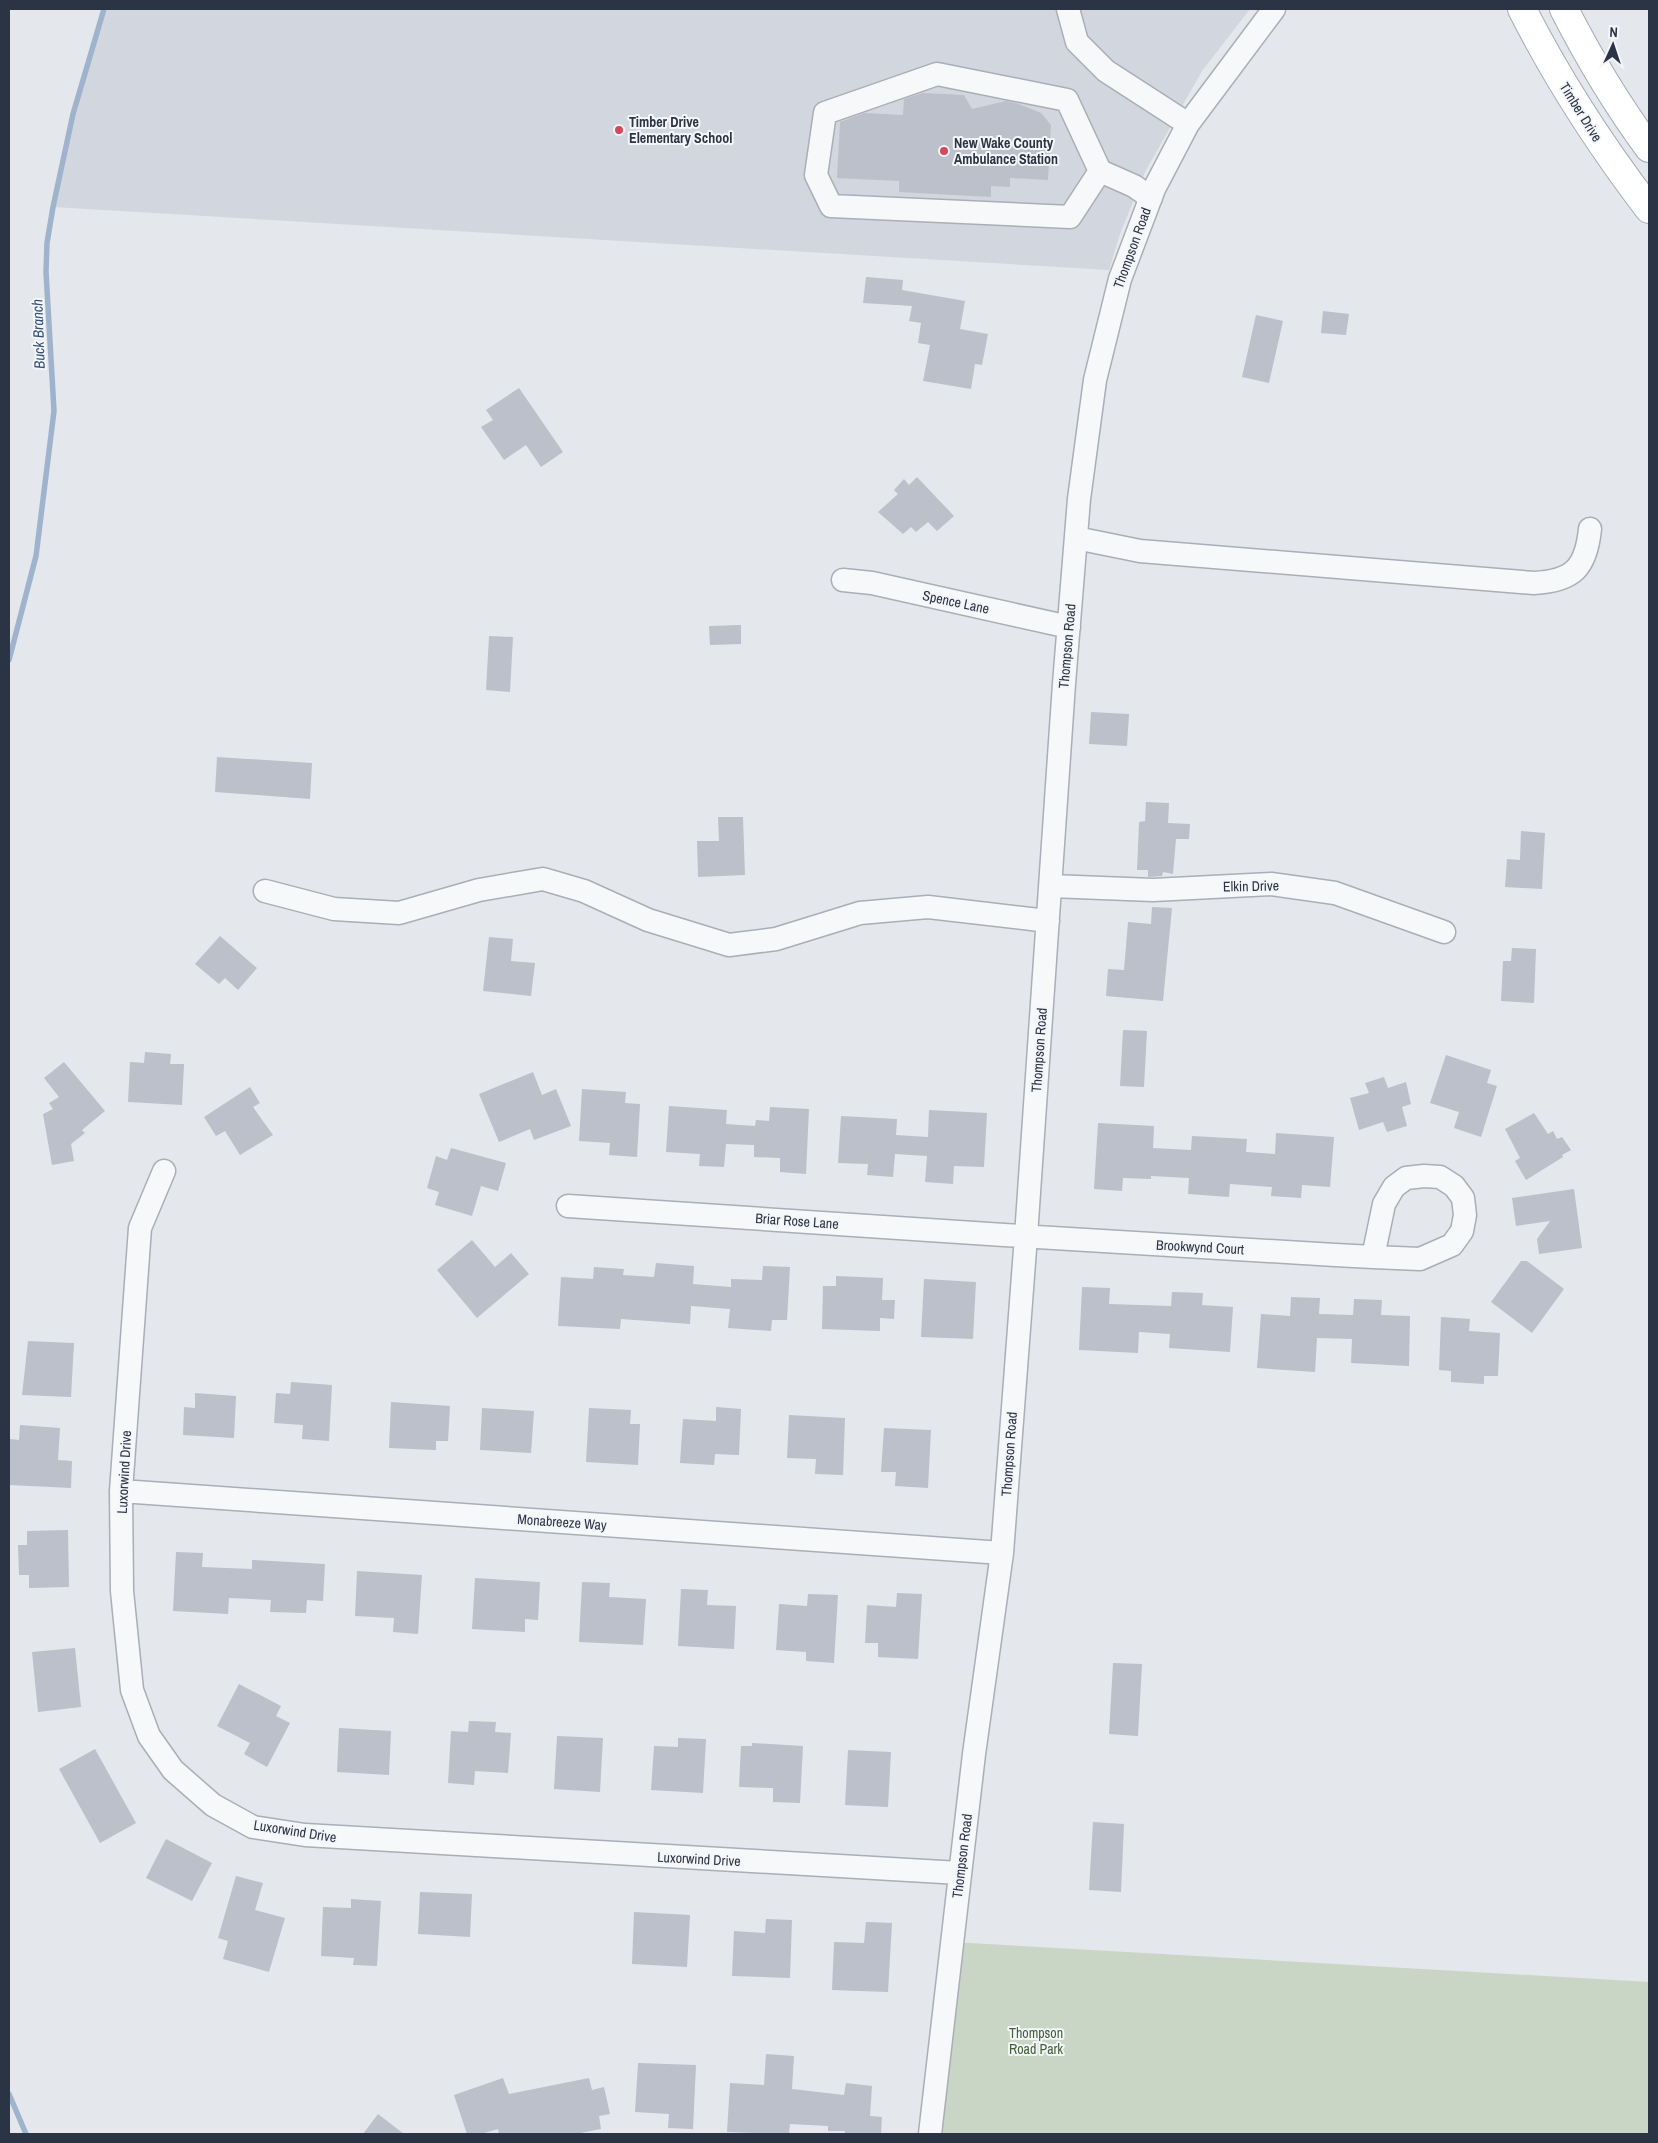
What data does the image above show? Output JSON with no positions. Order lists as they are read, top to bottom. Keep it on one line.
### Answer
{"streets":{"main road":["Timber Drive"],"street":["Thompson Road","Spence Lane","Elkin Drive","Briar Rose Lane","Brookwynd Court","Luxorwind Drive","Monabreeze Way"]},"crossings":[["Thompson Road","Spence Lane"],["Thompson Road","Elkin Drive"],["Thompson Road","Briar Rose Lane"],["Thompson Road","Brookwynd Court"],["Thompson Road","Luxorwind Drive"],["Thompson Road","Monabreeze Way"],["Briar Rose Lane","Brookwynd Court"],["Luxorwind Drive","Monabreeze Way"]],"water":["Buck Branch"],"parks":["Thompson Road Park"],"places":["Timber Drive Elementary School","New Wake County Ambulance Station"],"north":"top"}
